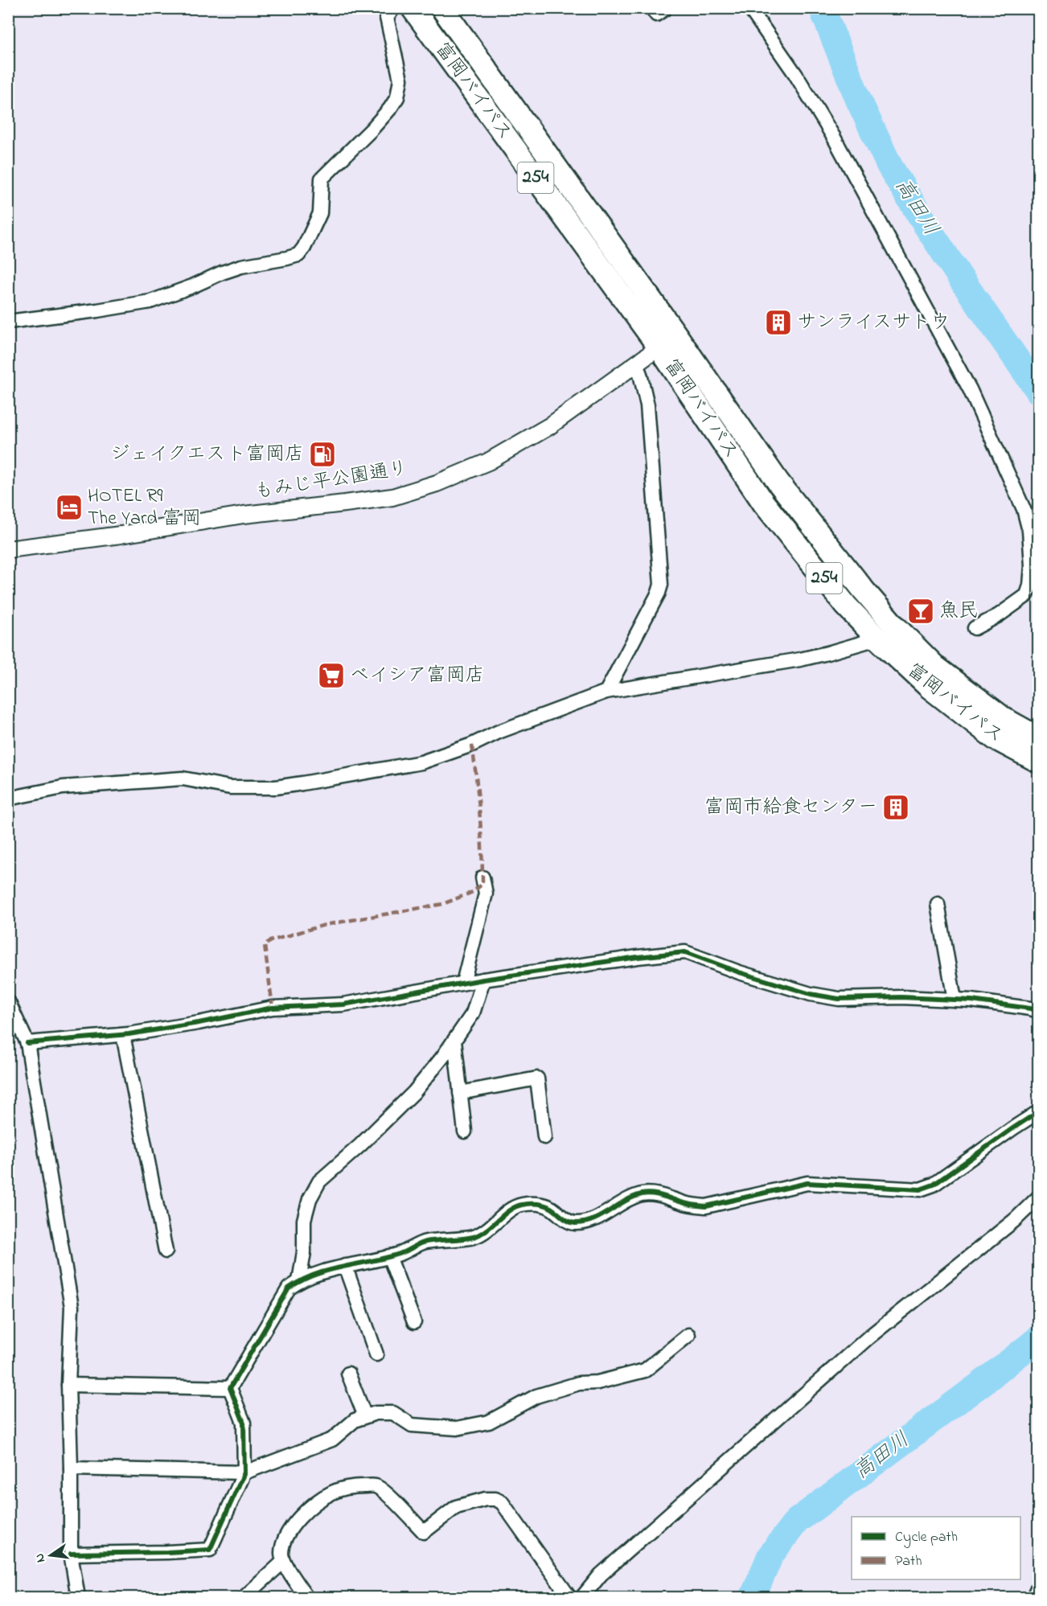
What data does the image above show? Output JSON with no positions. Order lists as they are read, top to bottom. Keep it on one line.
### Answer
{"streets":{"highway":["富岡バイパス","254"],"street":["もみじ平公園通り"]},"crossings":[["富岡バイパス","もみじ平公園通り"]],"water":["高田川"],"places":{"building":["サンライスサトウ","富岡市給食センター"],"fuel station":["ジェイクエスト富岡店"],"hotel":["HOTEL R9 The Yard 富岡"],"bar":["魚民"],"supermarket":["ベイシア富岡店"]},"legend":["Cycle path","Path"],"north":"left"}
